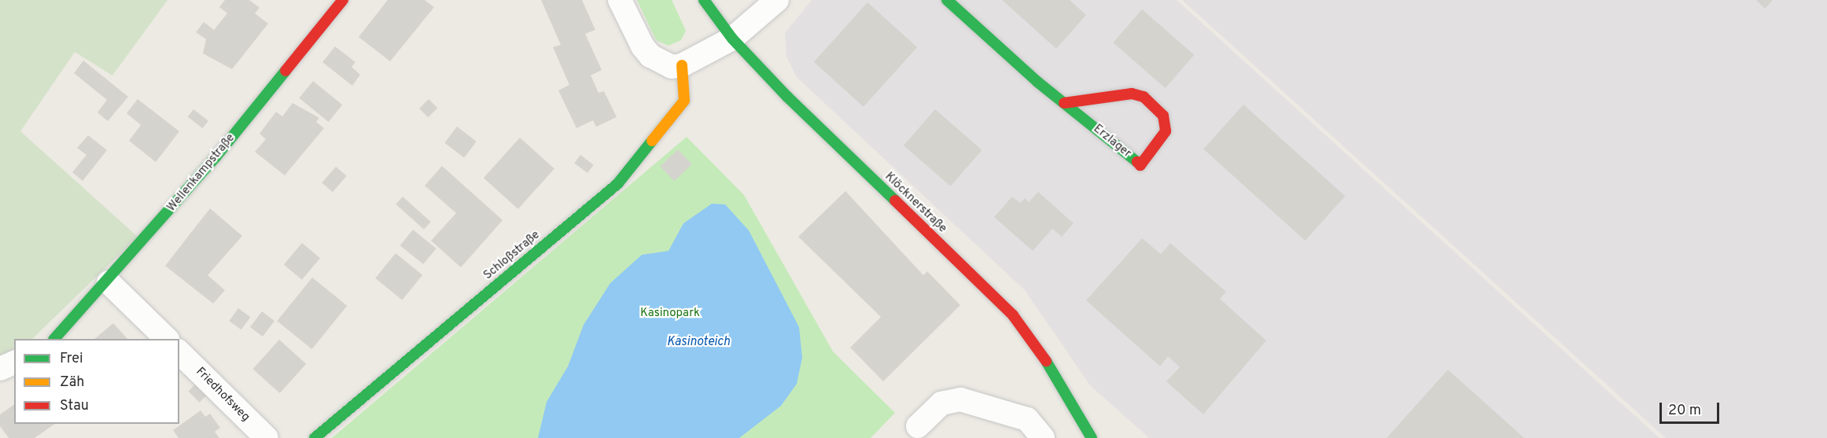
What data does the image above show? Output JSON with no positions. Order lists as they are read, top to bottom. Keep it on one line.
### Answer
{"streets":{"street":["Erzlager","Wellenkampstraße","Klöcknerstraße","Schloßstraße","Friedhofsweg"]},"water":["Kasinoteich"],"parks":["Kasinopark"],"legend":["Frei","Zäh","Stau"],"scale_bar":"20 m"}
